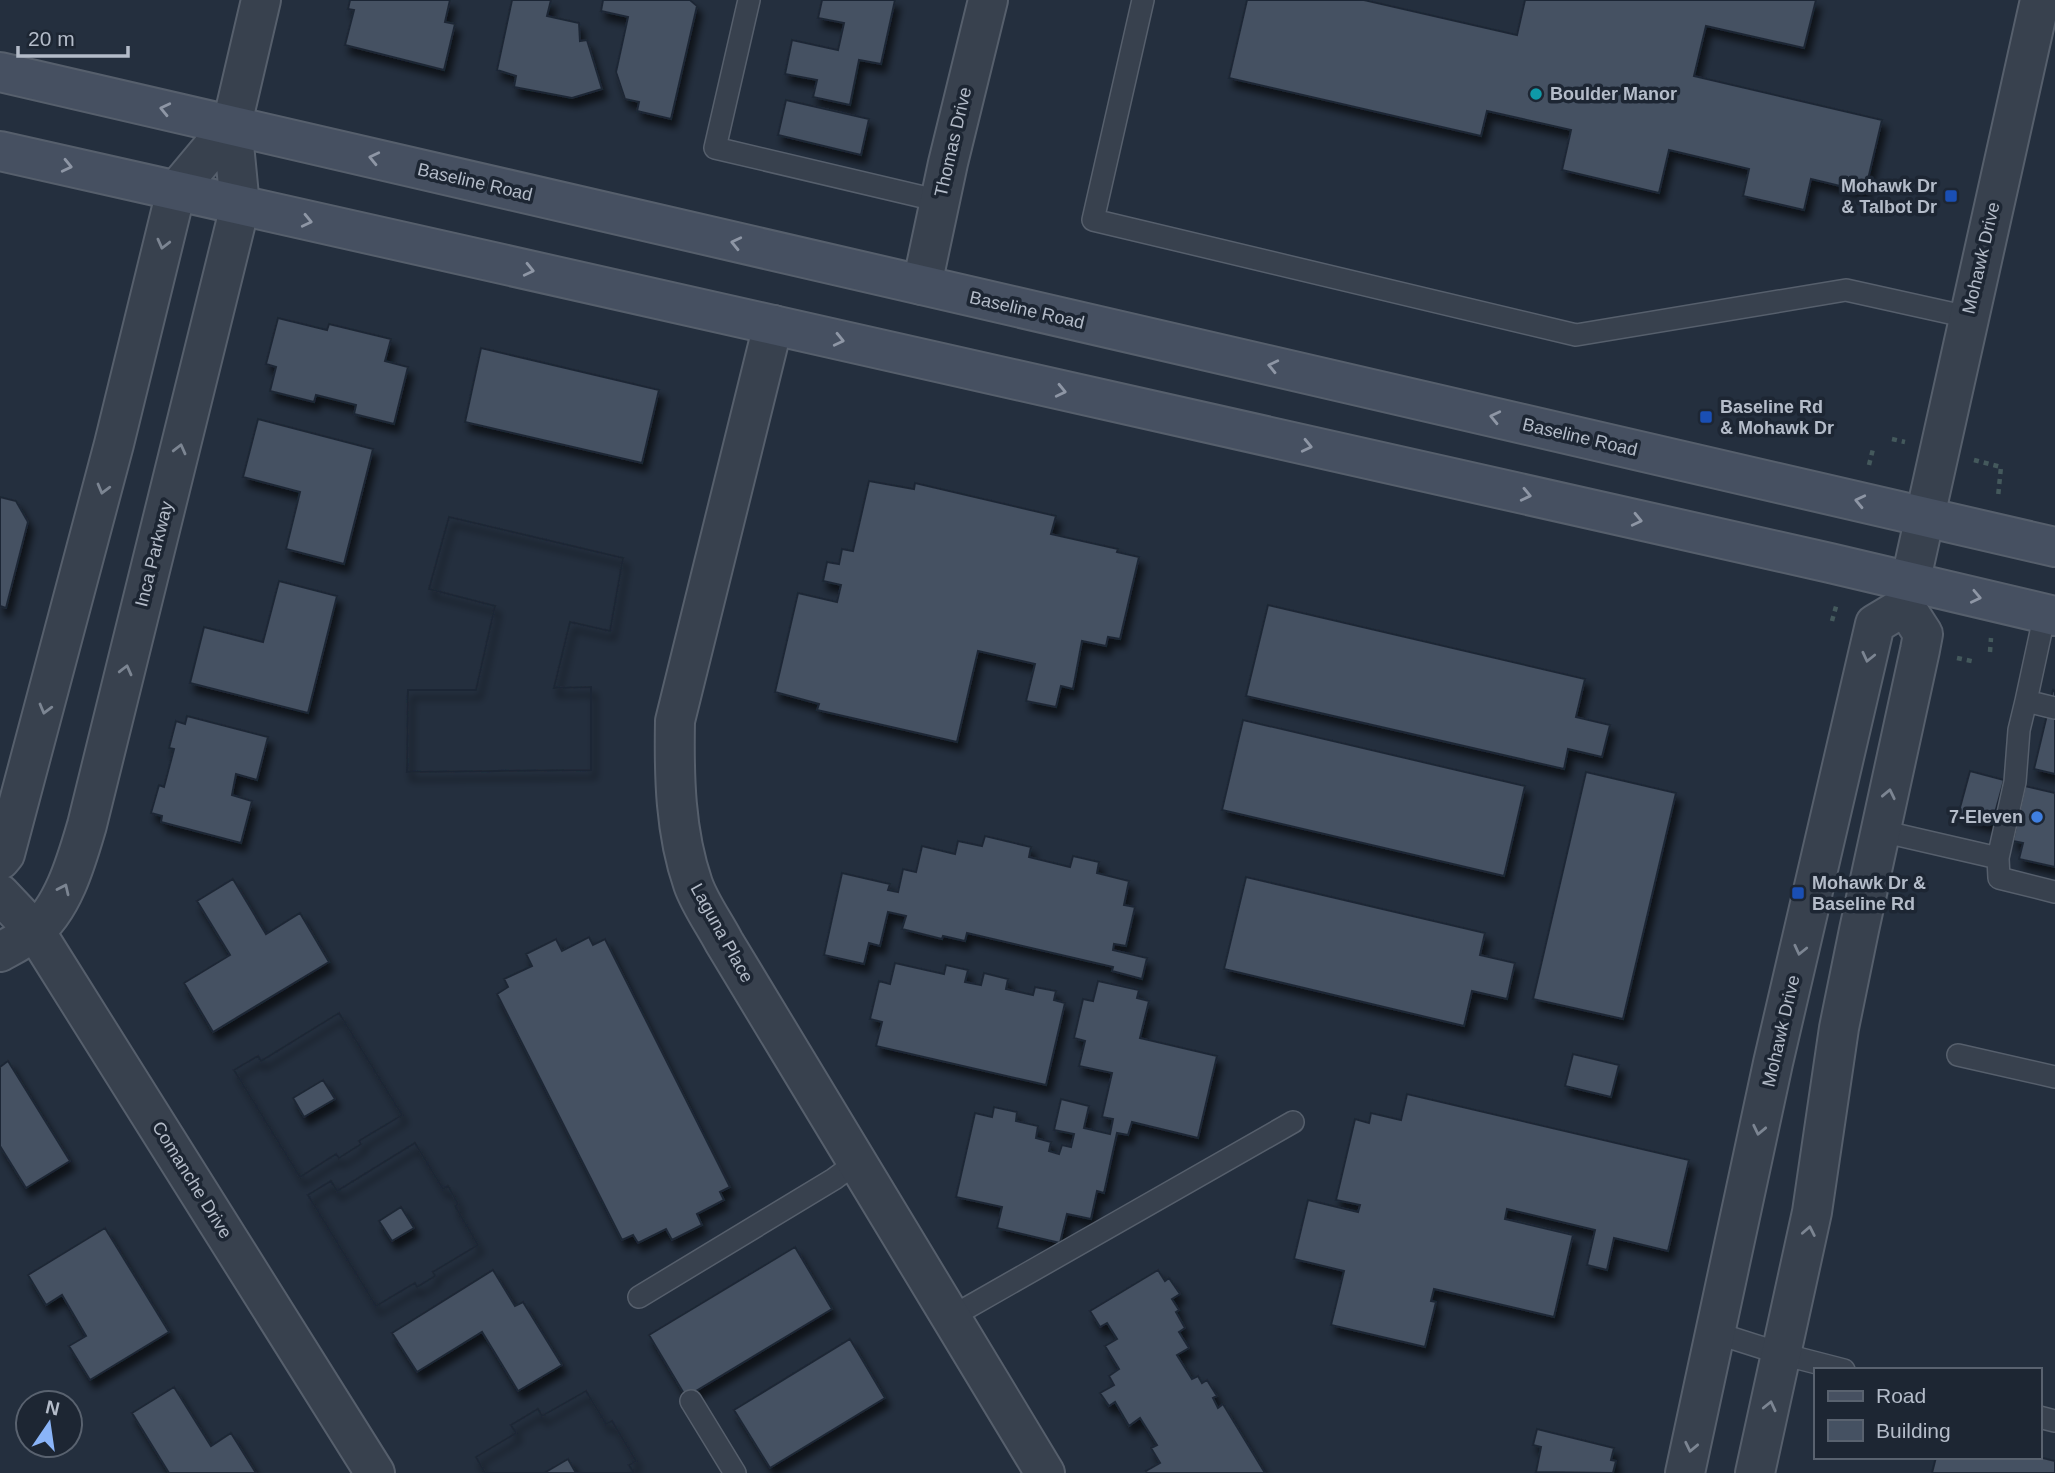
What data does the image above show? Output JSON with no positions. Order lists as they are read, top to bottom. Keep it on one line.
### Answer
{"streets":{"main road":["Baseline Road"],"street":["Thomas Drive","Mohawk Drive","Inca Parkway","Laguna Place","Comanche Drive"]},"crossings":[["Thomas Drive","Baseline Road"],["Baseline Road","Mohawk Drive"],["Baseline Road","Inca Parkway"],["Inca Parkway","Comanche Drive"]],"places":{"other":["Boulder Manor","7-Eleven"],"transit":["Mohawk Dr & Talbot Dr","Baseline Rd & Mohawk Dr","Mohawk Dr & Baseline Rd"]},"legend":["Road","Building"],"scale_bar":"20 m","north":"top"}
